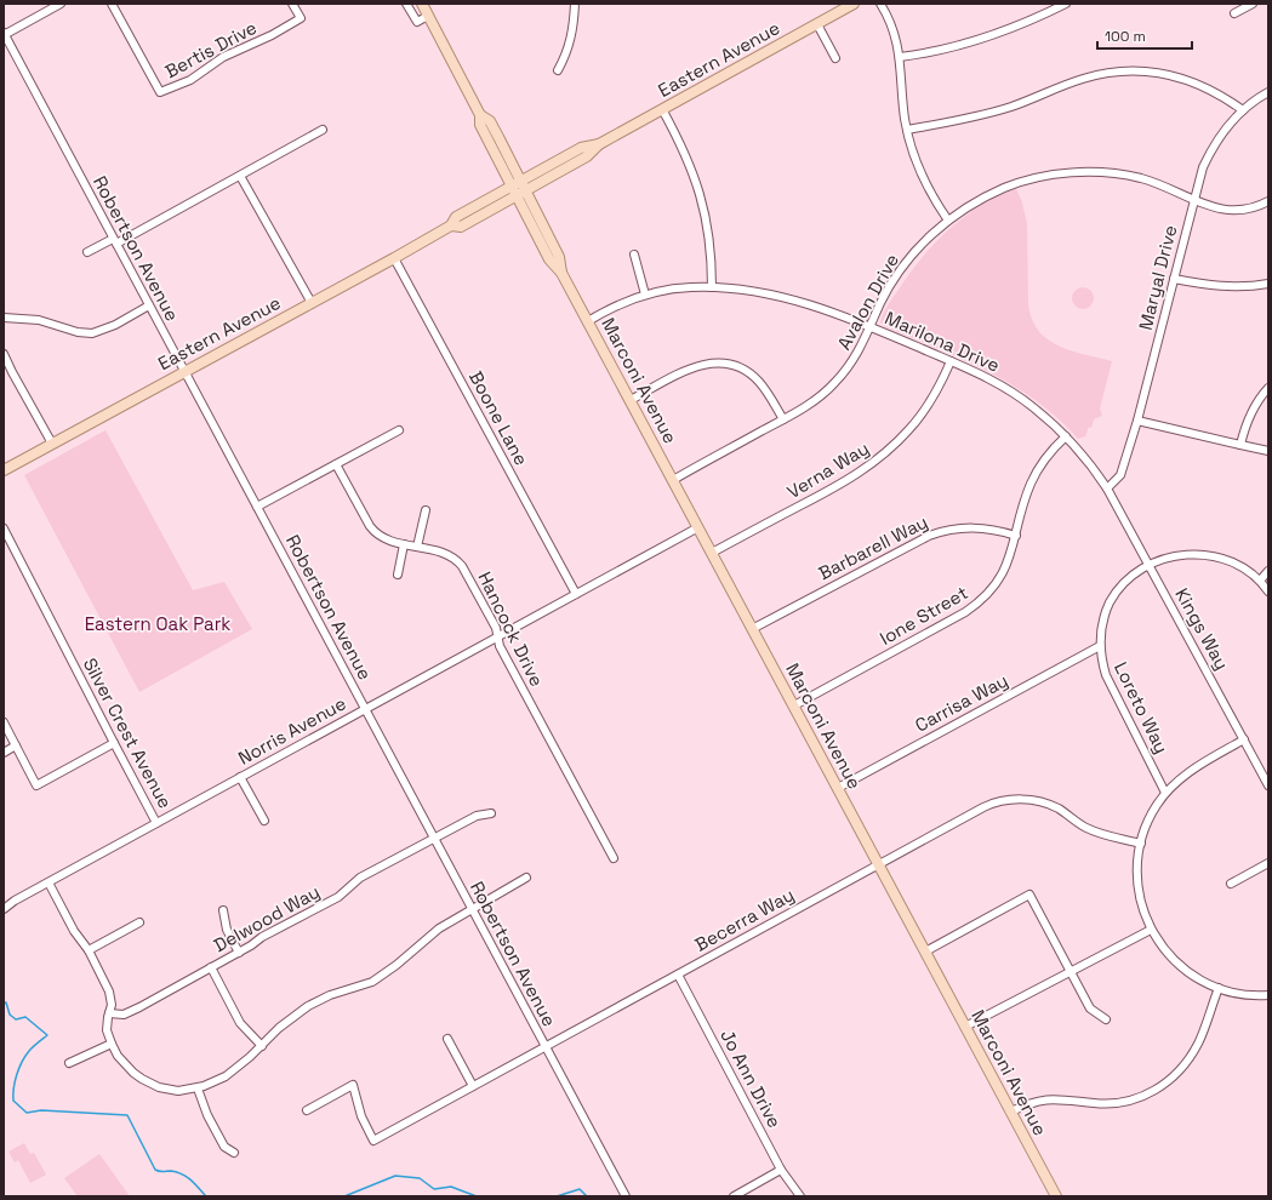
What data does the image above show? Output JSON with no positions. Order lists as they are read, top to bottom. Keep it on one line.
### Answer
{"streets":{"main road":["Eastern Avenue","Marconi Avenue"],"street":["Bertis Drive","Robertson Avenue","Maryal Drive","Avalon Drive","Marilona Drive","Boone Lane","Verna Way","Barbarell Way","Ione Street","Hancock Drive","Kings Way","Carrisa Way","Loreto Way","Norris Avenue","Silver Crest Avenue","Delwood Way","Becerra Way","Jo Ann Drive"]},"crossings":[["Eastern Avenue","Robertson Avenue"],["Eastern Avenue","Marconi Avenue"],["Eastern Avenue","Boone Lane"],["Robertson Avenue","Norris Avenue"],["Robertson Avenue","Delwood Way"],["Robertson Avenue","Becerra Way"],["Maryal Drive","Avalon Drive"],["Maryal Drive","Marilona Drive"],["Maryal Drive","Kings Way"],["Avalon Drive","Marilona Drive"],["Avalon Drive","Marconi Avenue"],["Marilona Drive","Marconi Avenue"],["Marilona Drive","Verna Way"],["Marilona Drive","Ione Street"],["Marilona Drive","Kings Way"],["Marconi Avenue","Verna Way"],["Marconi Avenue","Barbarell Way"],["Marconi Avenue","Ione Street"],["Marconi Avenue","Carrisa Way"],["Marconi Avenue","Norris Avenue"],["Marconi Avenue","Becerra Way"],["Boone Lane","Norris Avenue"],["Barbarell Way","Ione Street"],["Hancock Drive","Norris Avenue"],["Kings Way","Loreto Way"],["Carrisa Way","Loreto Way"],["Norris Avenue","Silver Crest Avenue"],["Becerra Way","Jo Ann Drive"]],"parks":["Eastern Oak Park"],"scale_bar":"100 m"}
